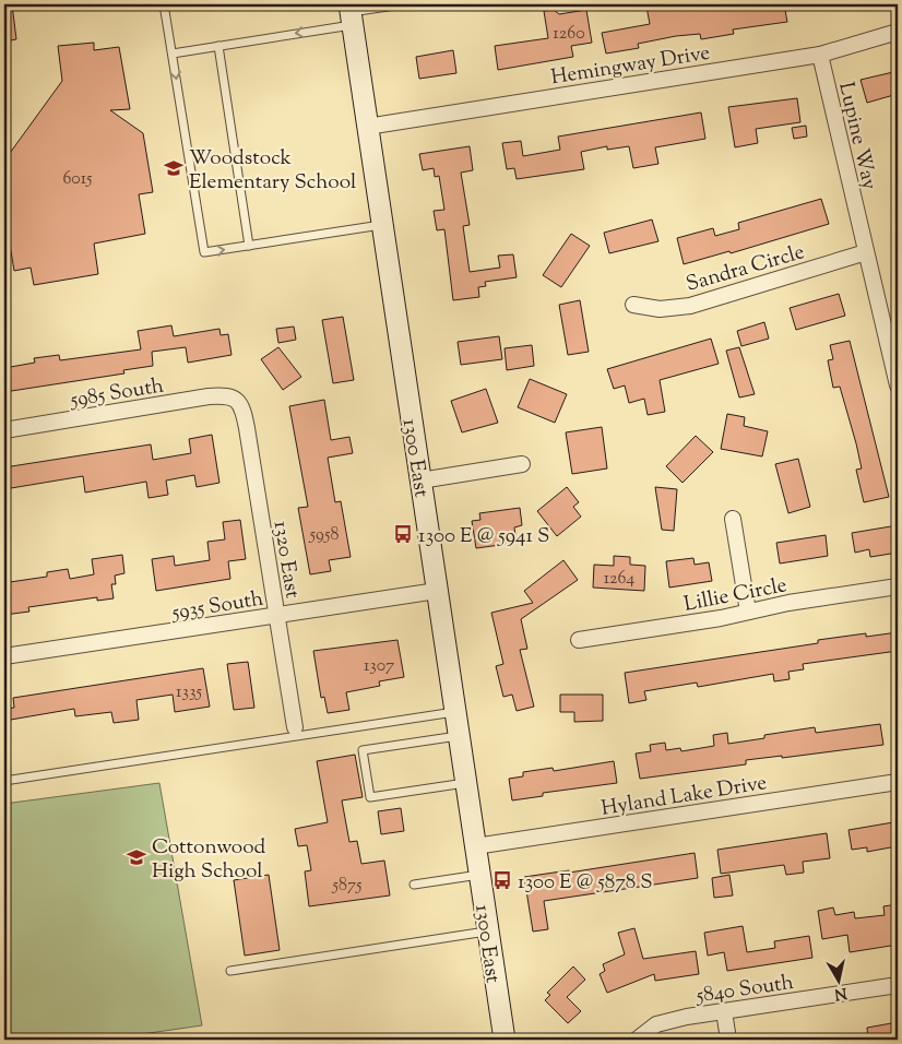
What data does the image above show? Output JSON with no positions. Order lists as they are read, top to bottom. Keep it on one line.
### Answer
{"streets":{"main road":["1300 East"],"street":["Hemingway Drive","Lupine Way","Sandra Circle","5985 South","1320 East","Lillie Circle","5935 South","Hyland Lake Drive","5840 South"]},"crossings":[["Hemingway Drive","Lupine Way"],["Hemingway Drive","1300 East"],["Lupine Way","Sandra Circle"],["5985 South","1320 East"],["1300 East","5935 South"],["1300 East","Hyland Lake Drive"],["1320 East","5935 South"]],"places":{"school or university":["Woodstock Elementary School","Cottonwood High School"],"bus stop":["1300 E @ 5941 S","1300 E @ 5878 S"]},"house_numbers":["1260","6015","5958","1264","1307","1335","5875"],"north":"bottom"}
